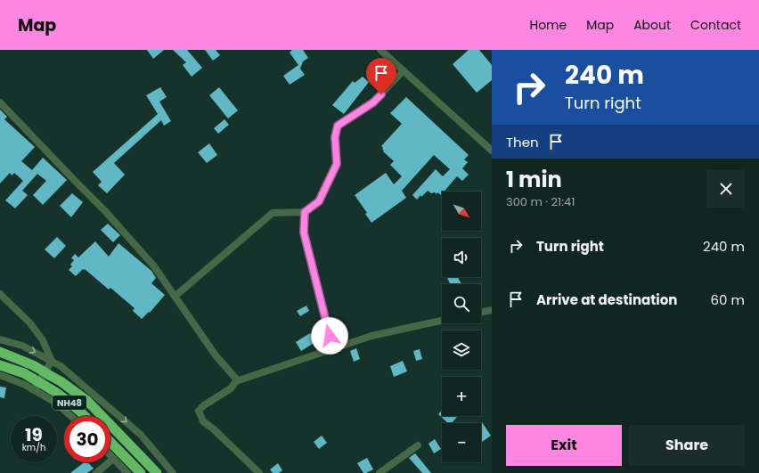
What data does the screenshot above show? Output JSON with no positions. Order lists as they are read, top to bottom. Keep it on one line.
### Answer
{"streets":{"highway":["NH48"]},"north":"bottom right","page":{"header":"Map","nav":["Home","Map","About","Contact"],"turn":["240 m","Turn right"],"then":"Then","heading":["1 min","300 m · 21:41"],"map_buttons":["+","−"],"list":[{"name":"Turn right","value":"240 m"},{"name":"Arrive at destination","value":"60 m"}],"speed":"19 km/h","limit":"30","buttons":["Exit","Share"]}}
